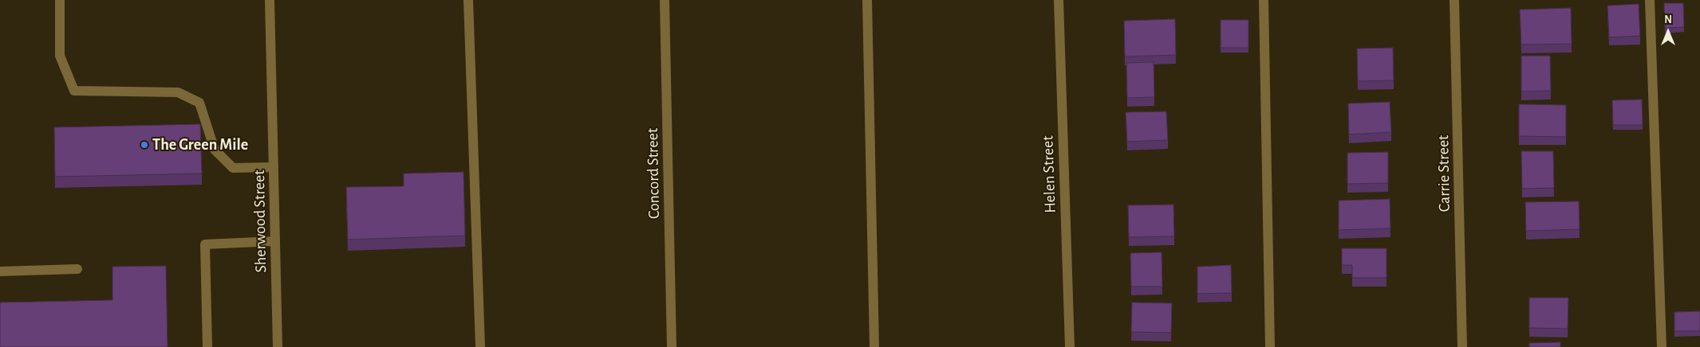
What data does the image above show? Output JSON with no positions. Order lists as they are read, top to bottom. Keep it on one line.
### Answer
{"streets":{"street":["Concord Street","Carrie Street","Helen Street","Sherwood Street"]},"places":["The Green Mile"],"north":"top"}
